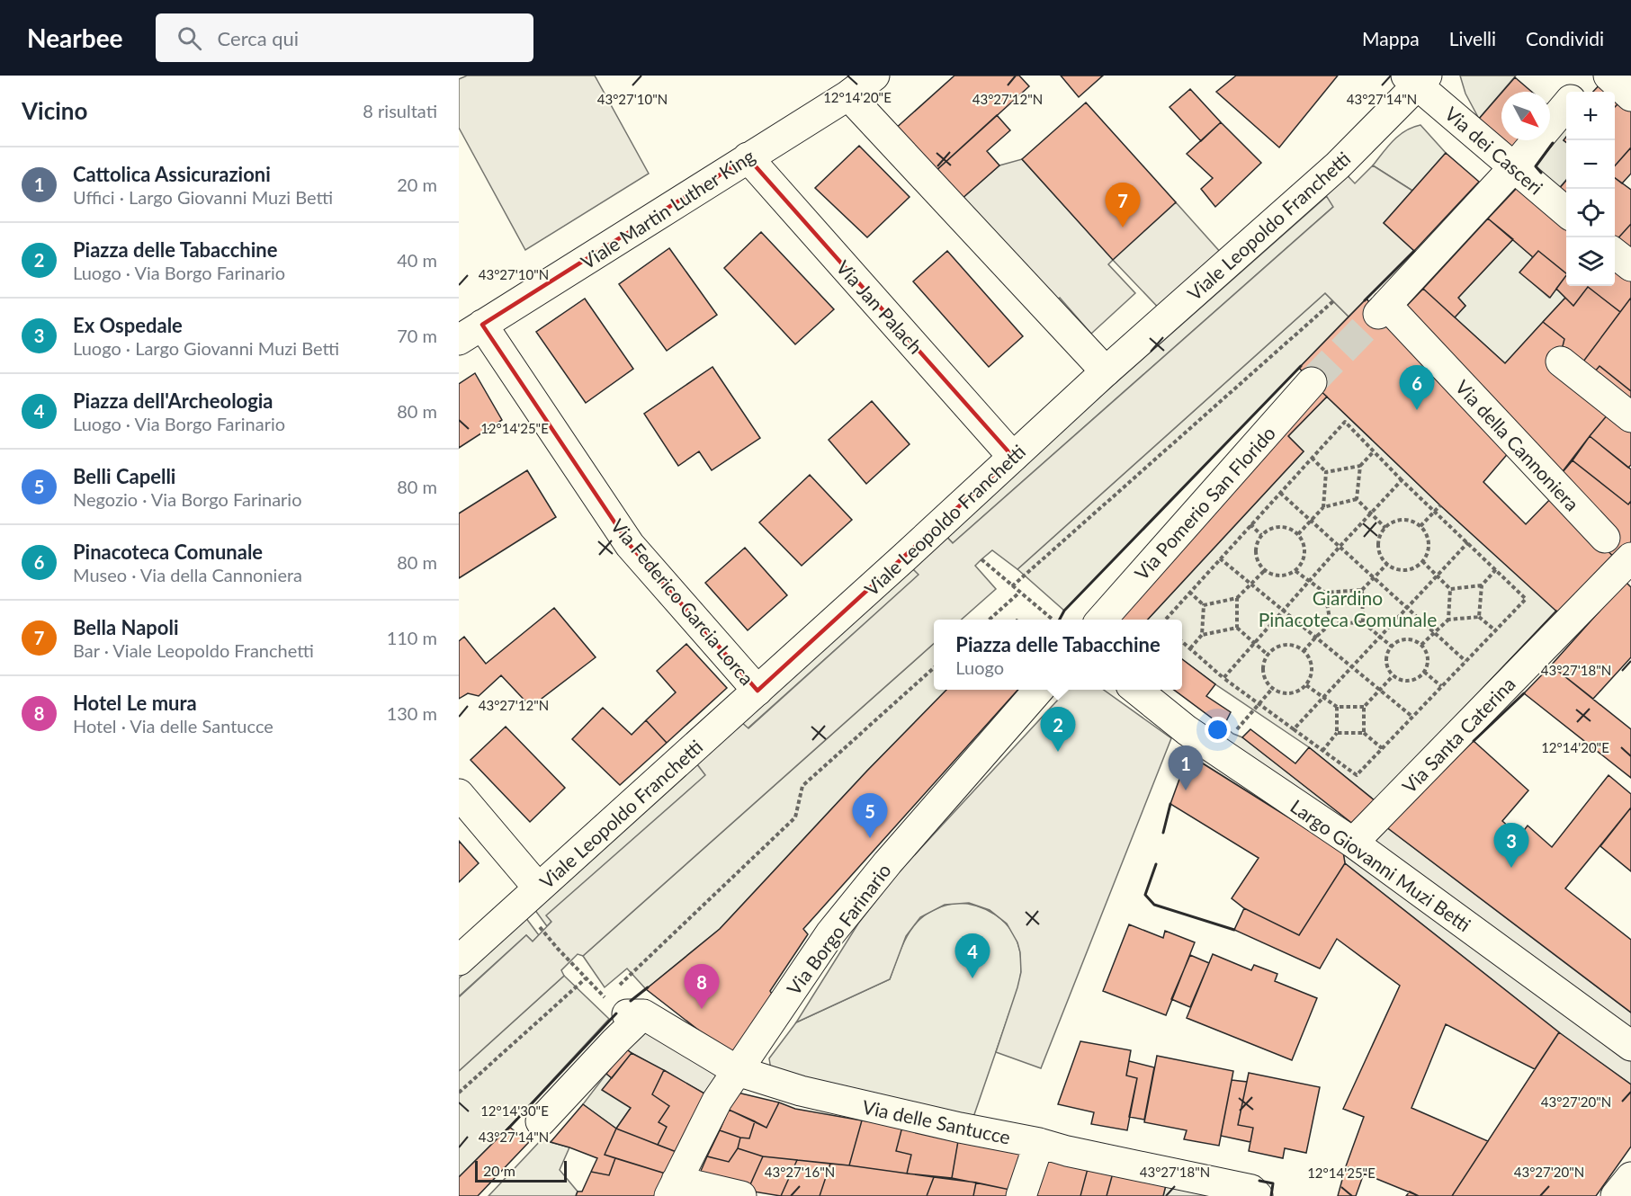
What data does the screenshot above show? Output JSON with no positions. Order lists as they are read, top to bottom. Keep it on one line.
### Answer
{"streets":{"street":["Via dei Casceri","Viale Martin Luther King","Viale Leopoldo Franchetti","Via Jan Palach","Via della Cannoniera","Via Pomerio San Florido","Via Federico Garcia Lorca","Via Santa Caterina","Largo Giovanni Muzi Betti","Via Borgo Farinario","Via delle Santucce"]},"crossings":[["Via dei Casceri","Viale Leopoldo Franchetti"],["Via dei Casceri","Via della Cannoniera"],["Viale Martin Luther King","Via Jan Palach"],["Viale Martin Luther King","Via Federico Garcia Lorca"],["Viale Leopoldo Franchetti","Via Jan Palach"],["Viale Leopoldo Franchetti","Via Federico Garcia Lorca"],["Via della Cannoniera","Via Santa Caterina"],["Via Santa Caterina","Largo Giovanni Muzi Betti"],["Via Borgo Farinario","Via delle Santucce"]],"parks":["Giardino Pinacoteca Comunale"],"scale_bar":"20 m","north":"bottom right","page":{"header":"Nearbee","search":"Cerca qui","nav":["Mappa","Livelli","Condividi"],"heading":["Vicino","8 risultati"],"map_buttons":["+","−"],"list":[{"mark":"1","name":"Cattolica Assicurazioni","note":"Uffici · Largo Giovanni Muzi Betti","value":"20 m"},{"mark":"2","name":"Piazza delle Tabacchine","note":"Luogo · Via Borgo Farinario","value":"40 m"},{"mark":"3","name":"Ex Ospedale","note":"Luogo · Largo Giovanni Muzi Betti","value":"70 m"},{"mark":"4","name":"Piazza dell'Archeologia","note":"Luogo · Via Borgo Farinario","value":"80 m"},{"mark":"5","name":"Belli Capelli","note":"Negozio · Via Borgo Farinario","value":"80 m"},{"mark":"6","name":"Pinacoteca Comunale","note":"Museo · Via della Cannoniera","value":"80 m"},{"mark":"7","name":"Bella Napoli","note":"Bar · Viale Leopoldo Franchetti","value":"110 m"},{"mark":"8","name":"Hotel Le mura","note":"Hotel · Via delle Santucce","value":"130 m"}],"pins":["7","6","2","1","5","3","4","8"],"popup":["Piazza delle Tabacchine","Luogo"],"scale":"20 m"},"coordinates":["12°14'20\"E","43°27'10\"N","43°27'12\"N","43°27'14\"N","12°14'25\"E","43°27'18\"N","43°27'20\"N","12°14'30\"E","43°27'16\"N"]}
